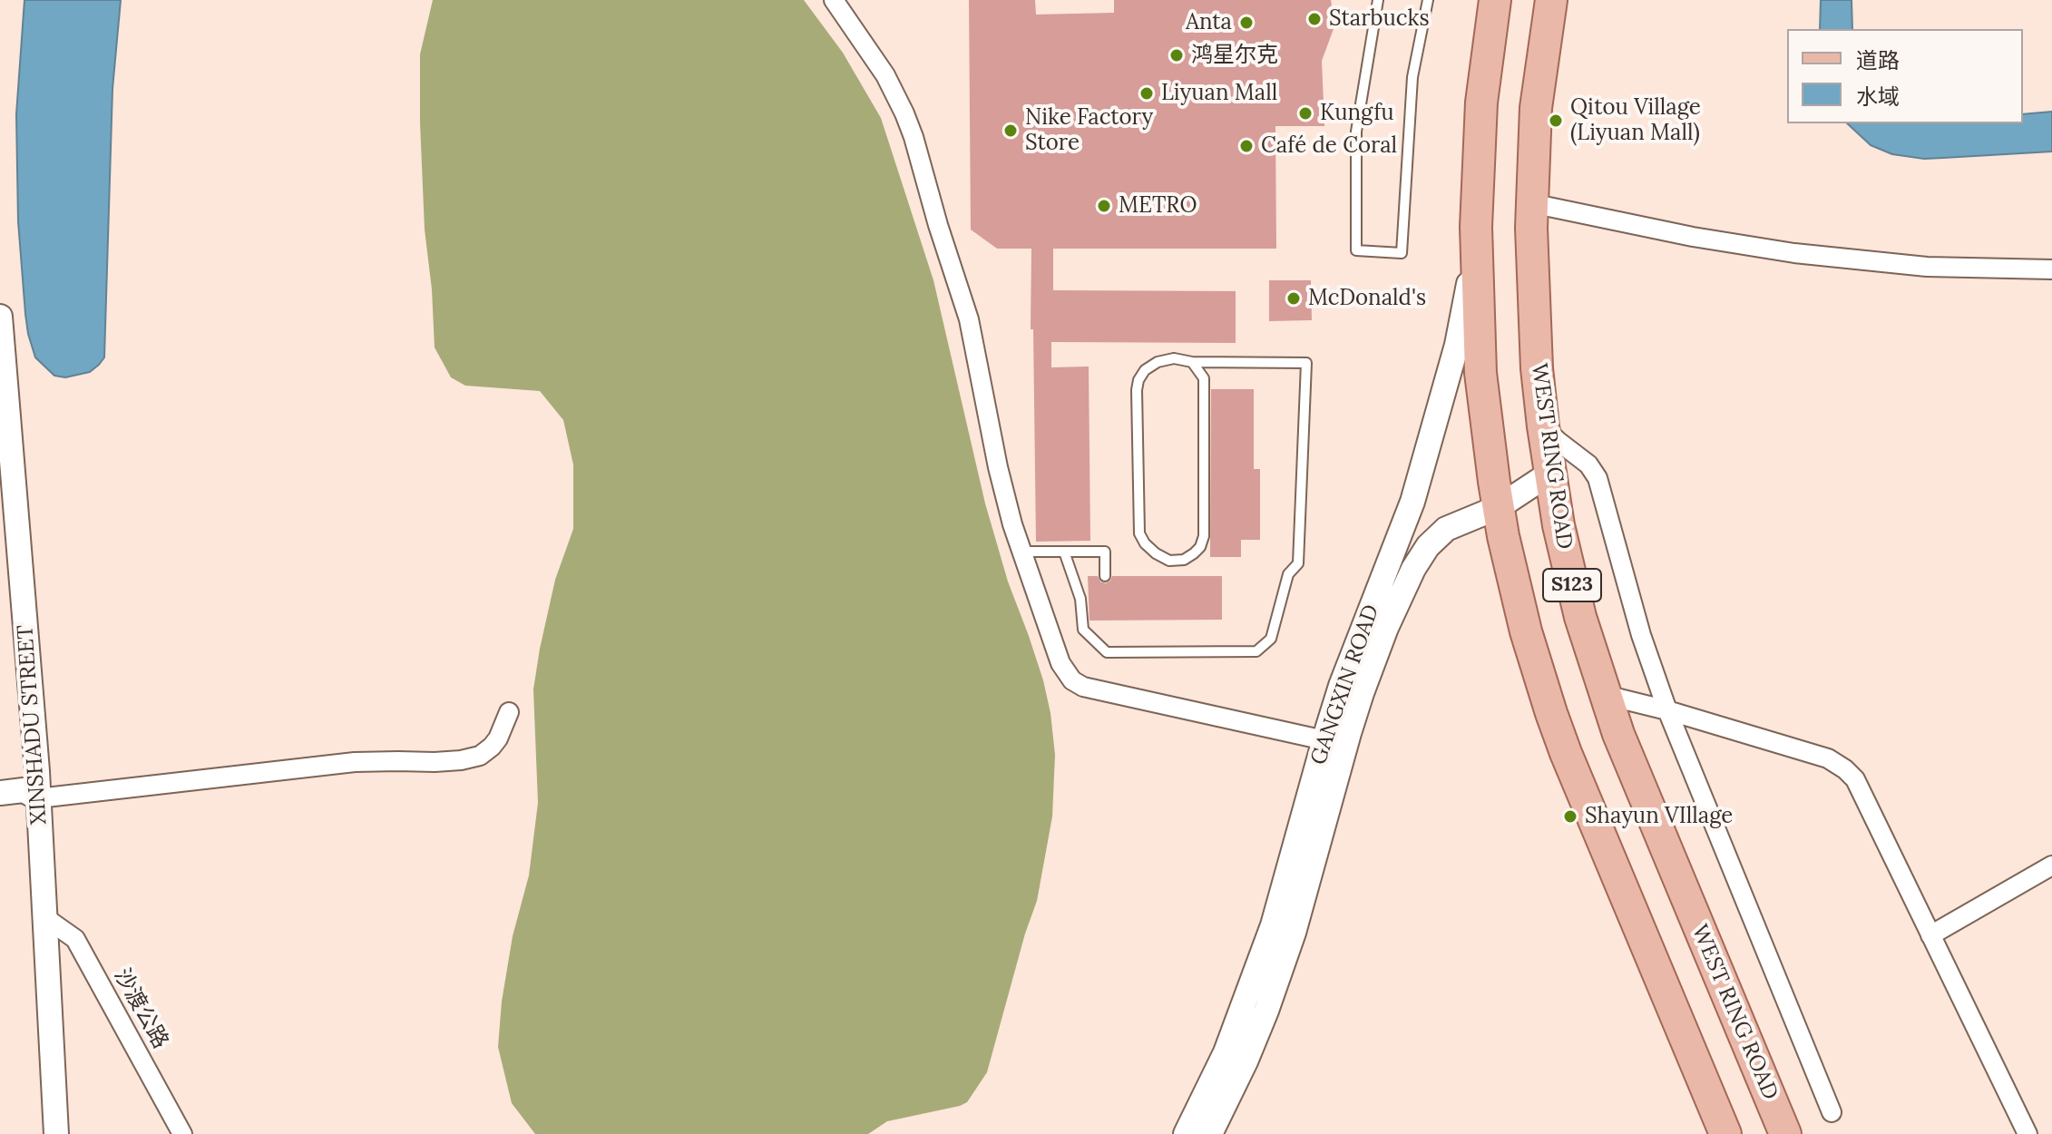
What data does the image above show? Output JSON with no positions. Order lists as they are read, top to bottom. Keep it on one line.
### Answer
{"streets":{"main road":["WEST RING ROAD","S123"],"street":["GANGXIN ROAD","XINSHADU STREET","沙渡公路"]},"crossings":[["WEST RING ROAD","GANGXIN ROAD"],["S123","GANGXIN ROAD"],["XINSHADU STREET","沙渡公路"]],"places":["Starbucks","Anta","鸿星尔克","Liyuan Mall","Kungfu","Qitou Village (Liyuan Mall)","Nike Factory Store","Café de Coral","METRO","McDonald's","Shayun VIllage"],"legend":["道路","水域"]}
